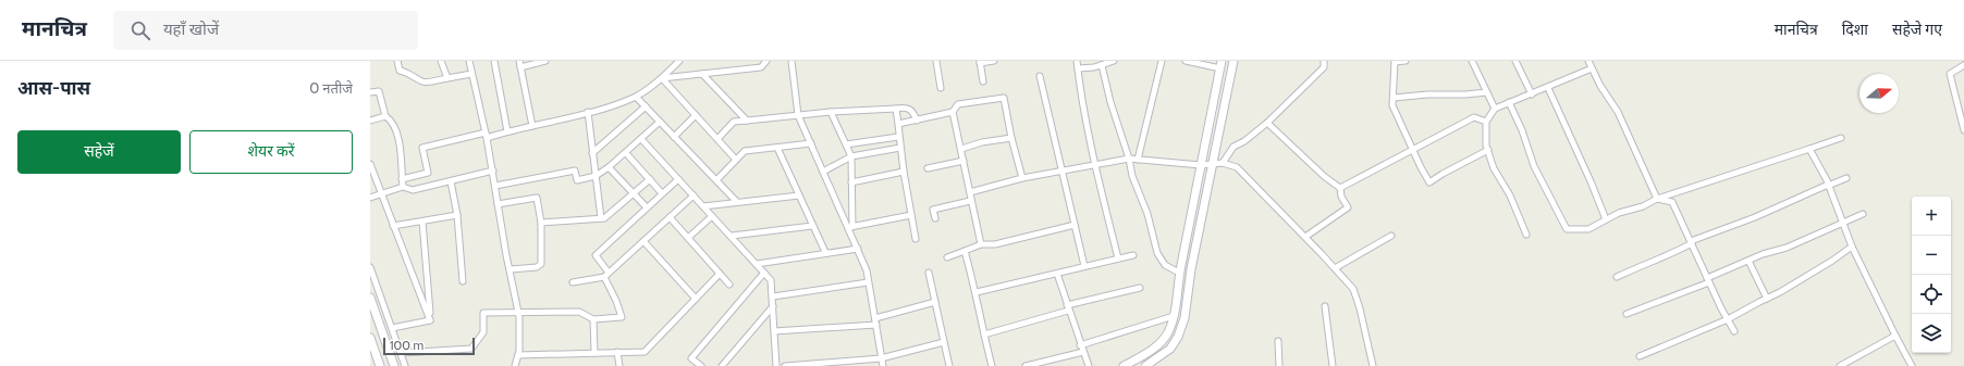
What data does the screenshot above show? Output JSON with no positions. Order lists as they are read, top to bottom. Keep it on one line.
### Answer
{"scale_bar":"100 m","north":"right","page":{"header":"मानचित्र","search":"यहाँ खोजें","nav":["मानचित्र","दिशा","सहेजे गए"],"heading":["आस-पास","0 नतीजे"],"buttons":["सहेजें","शेयर करें"],"map_buttons":["+","−"],"scale":"100 m"}}
